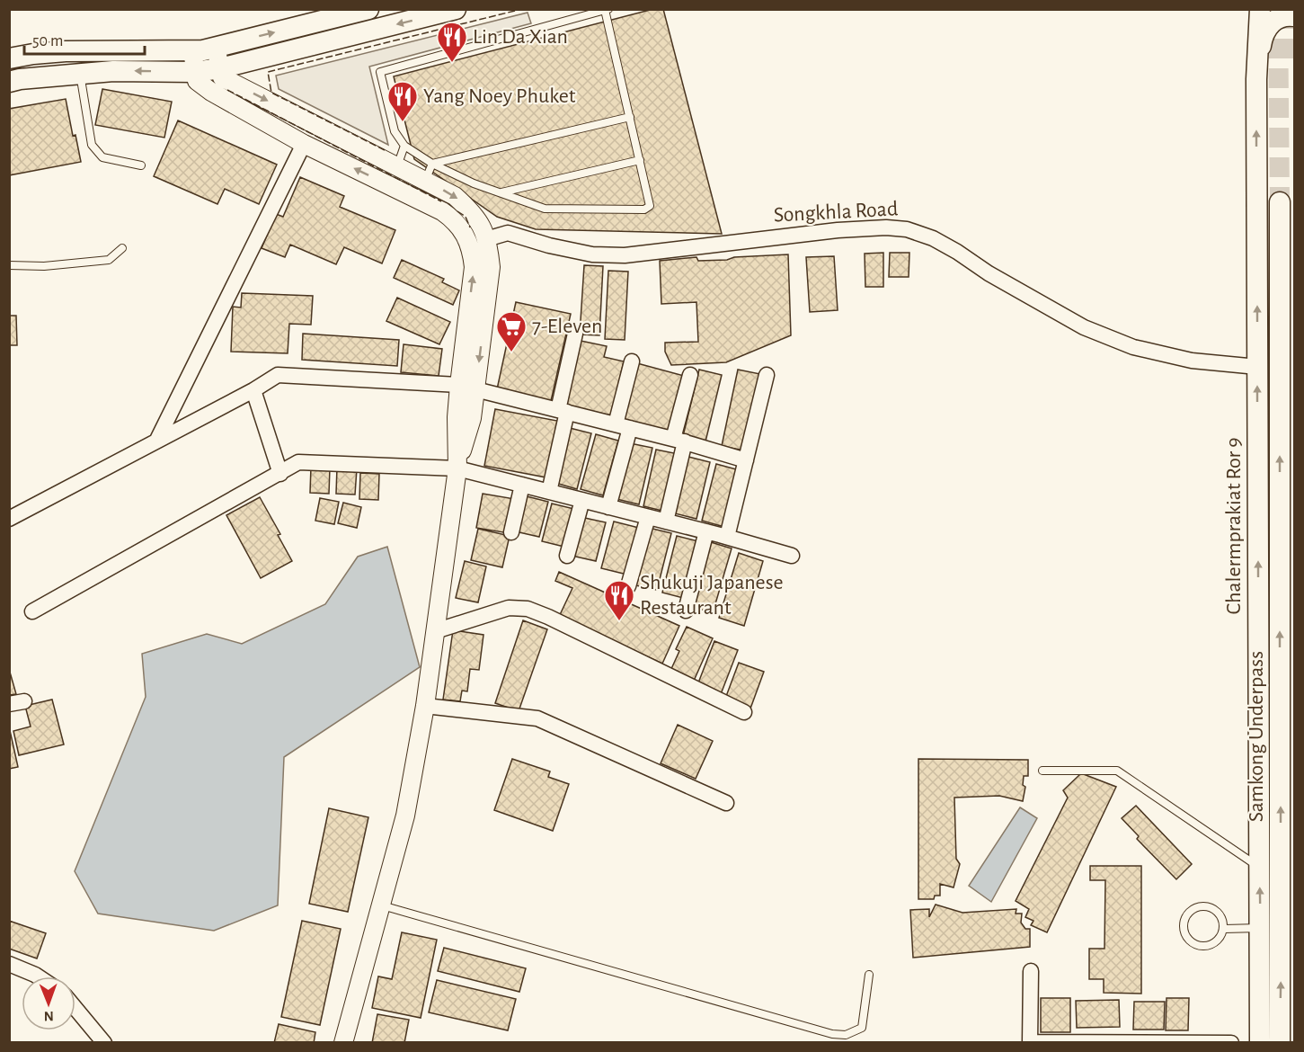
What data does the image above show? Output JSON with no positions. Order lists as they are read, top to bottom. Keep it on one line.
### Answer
{"streets":{"main road":["Chalermprakiat Ror 9","Samkong Underpass"],"street":["Songkhla Road"]},"crossings":[["Songkhla Road","Chalermprakiat Ror 9"]],"one_way":["Chalermprakiat Ror 9","Samkong Underpass"],"places":{"restaurant":["Lin Da Xian","Yang Noey Phuket","Shukuji Japanese Restaurant"],"supermarket":["7-Eleven"]},"scale_bar":"50 m","north":"bottom"}
